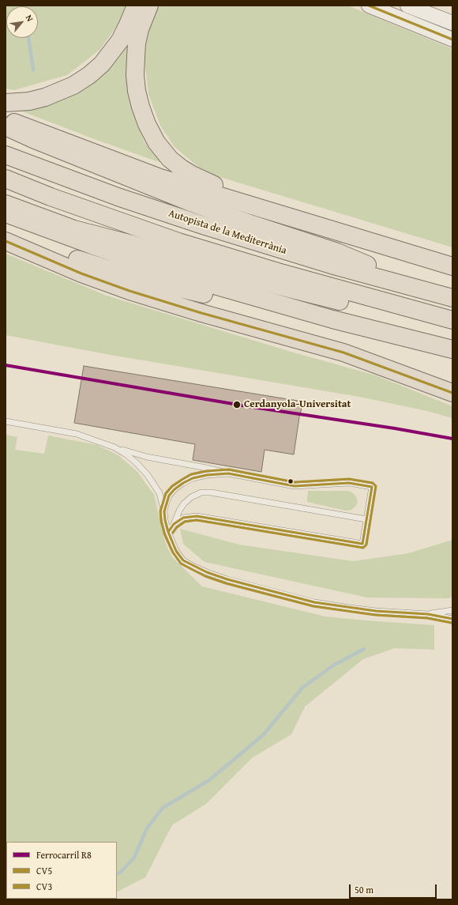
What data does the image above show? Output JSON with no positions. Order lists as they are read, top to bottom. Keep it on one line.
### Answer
{"streets":{"highway":["Autopista de la Mediterrània"]},"places":["Cerdanyola-Universitat"],"lines":["transit line CV5","rail line R8","transit line CV3"],"legend":["Ferrocarril R8","CV5","CV3"],"scale_bar":"50 m","north":"top right"}
